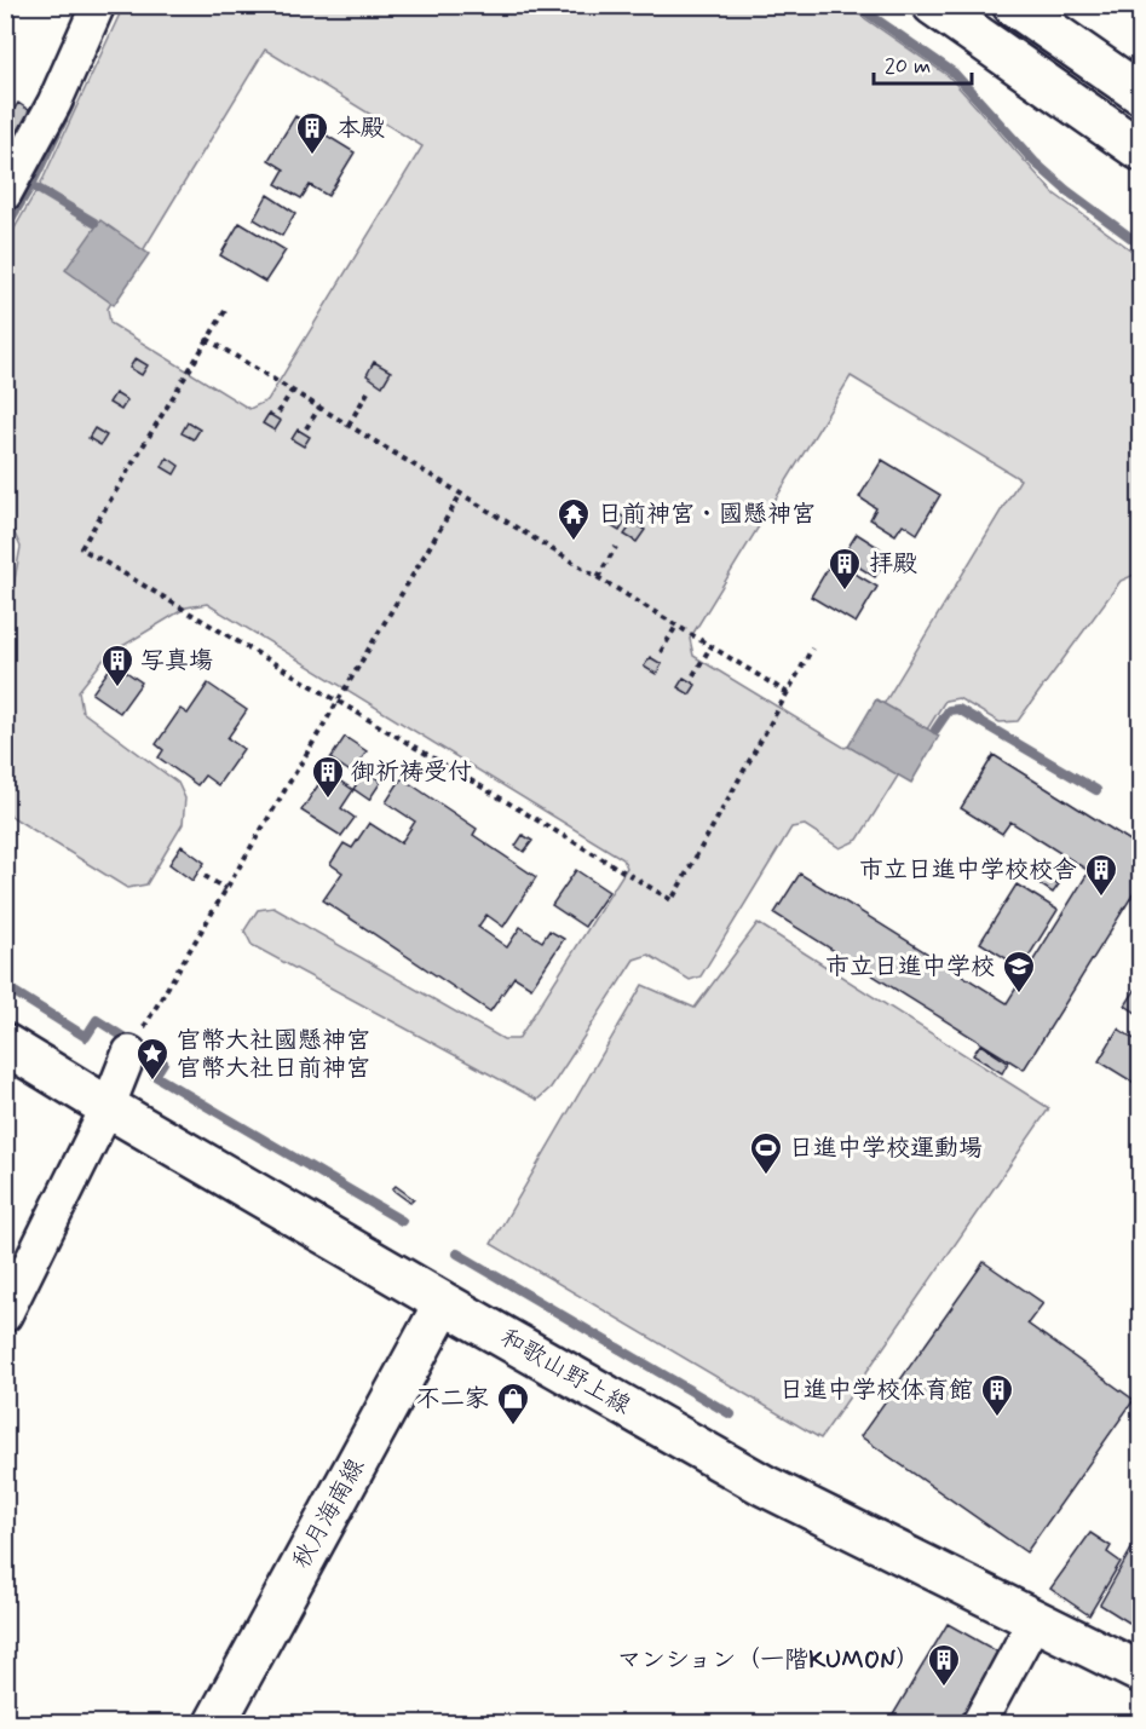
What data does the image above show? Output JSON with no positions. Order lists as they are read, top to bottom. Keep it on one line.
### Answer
{"streets":{"main road":["和歌山野上線","秋月海南線"]},"crossings":[["和歌山野上線","秋月海南線"]],"places":{"building":["本殿","拝殿","写真塲","御祈祷受付","市立日進中学校校舎","日進中学校体育館","マンション（一階KUMON）"],"temple":["日前神宮・國懸神宮"],"school or university":["市立日進中学校"],"place":["官幣大社國懸神宮 官幣大社日前神宮"],"sports":["日進中学校運動場"],"shop":["不二家"]},"scale_bar":"20 m"}
